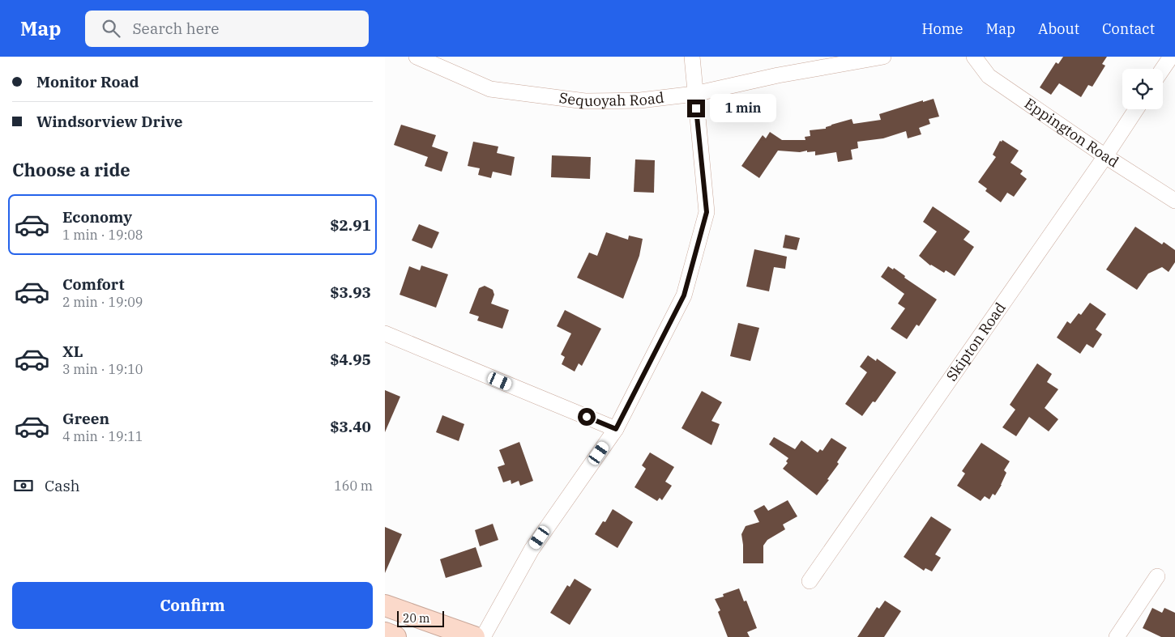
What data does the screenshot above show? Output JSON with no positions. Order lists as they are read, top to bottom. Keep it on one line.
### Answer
{"streets":{"street":["Sequoyah Road","Eppington Road","Skipton Road"]},"crossings":[["Eppington Road","Skipton Road"]],"scale_bar":"20 m","page":{"header":"Map","search":"Search here","nav":["Home","Map","About","Contact"],"banner":["Monitor Road","Windsorview Drive"],"bubble":"1 min","heading":"Choose a ride","list":[{"name":"Economy","note":"1 min · 19:08","value":"$2.91"},{"name":"Comfort","note":"2 min · 19:09","value":"$3.93"},{"name":"XL","note":"3 min · 19:10","value":"$4.95"},{"name":"Green","note":"4 min · 19:11","value":"$3.40"}],"pay":["Cash","160 m"],"buttons":"Confirm","scale":"20 m"}}
